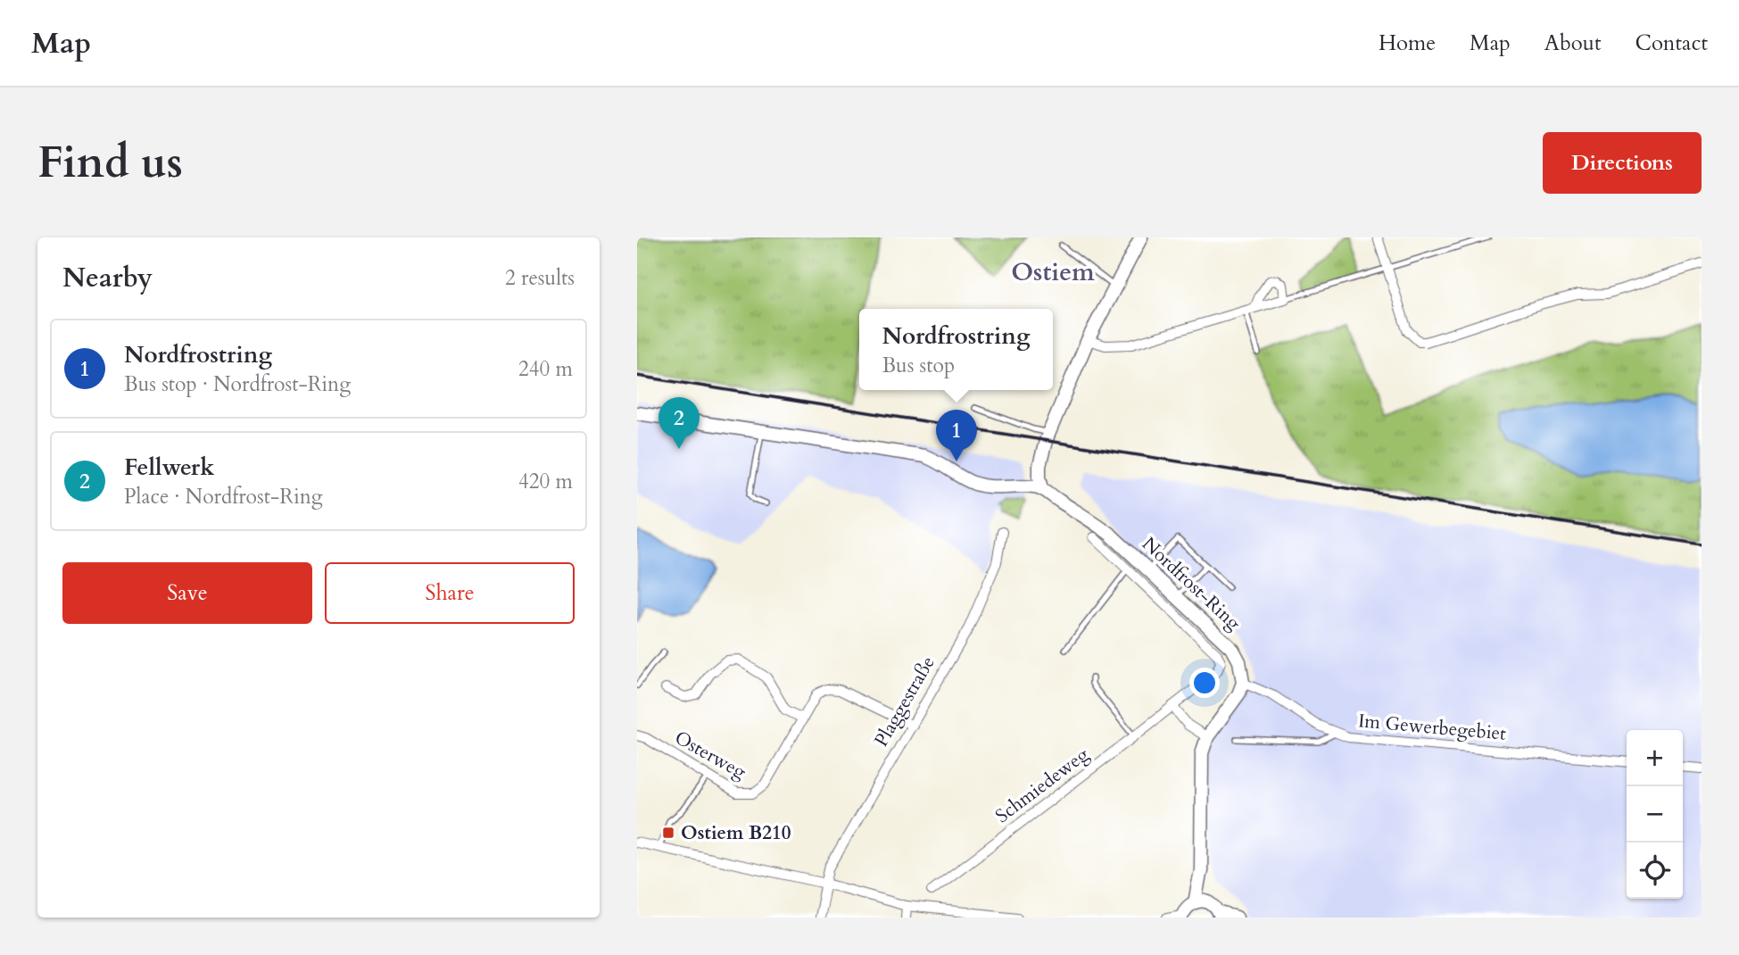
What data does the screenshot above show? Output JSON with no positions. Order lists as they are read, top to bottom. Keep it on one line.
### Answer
{"streets":{"street":["Nordfrost-Ring","Plaggestraße","Im Gewerbegebiet","Osterweg","Schmiedeweg"]},"crossings":[["Nordfrost-Ring","Im Gewerbegebiet"],["Plaggestraße","Osterweg"]],"districts":["Ostiem"],"places":{"transit":["Ostiem B210"]},"page":{"header":"Map","nav":["Home","Map","About","Contact"],"buttons":["Directions",["Save","Share"]],"title":"Find us","heading":["Nearby","2 results"],"popup":["Nordfrostring","Bus stop"],"list":[{"mark":"1","name":"Nordfrostring","note":"Bus stop · Nordfrost-Ring","value":"240 m"},{"mark":"2","name":"Fellwerk","note":"Place · Nordfrost-Ring","value":"420 m"}],"pins":["2","1"],"map_buttons":["+","−"]}}
